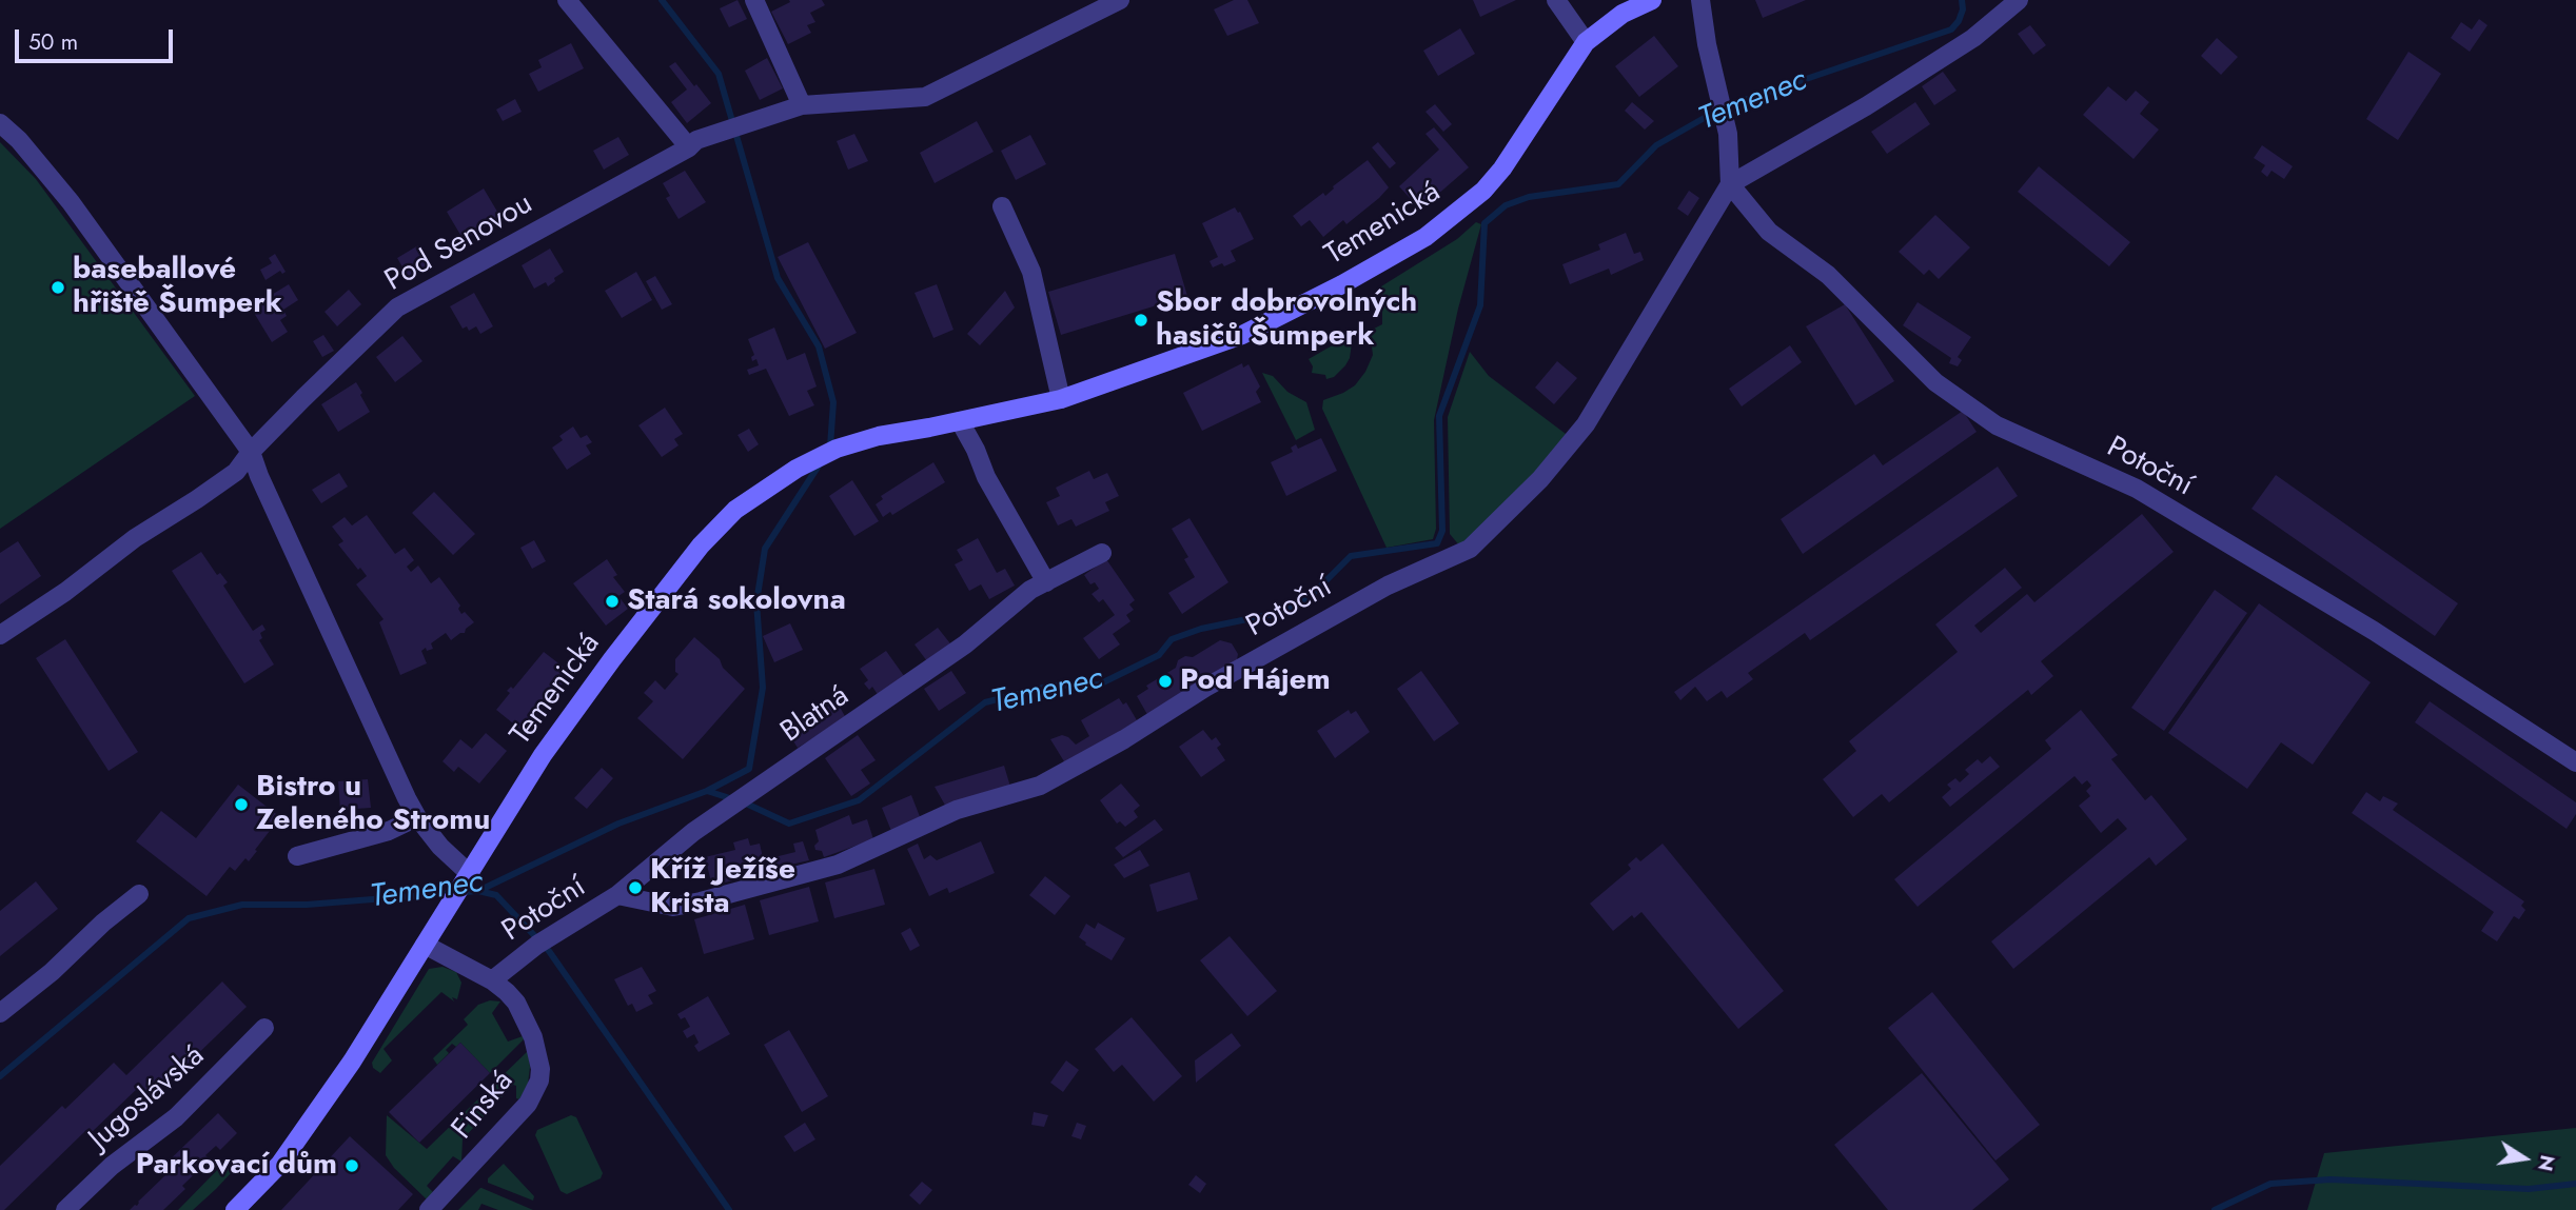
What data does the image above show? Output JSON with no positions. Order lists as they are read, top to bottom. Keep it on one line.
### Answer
{"streets":{"street":["Temenická","Pod Senovou","Potoční","Blatná","Jugoslávská","Finská"]},"crossings":[["Temenická","Finská"],["Potoční","Blatná"],["Potoční","Finská"]],"water":["Temenec"],"places":["baseballové hřiště Šumperk","Sbor dobrovolných hasičů Šumperk","Stará sokolovna","Pod Hájem","Bistro u Zeleného Stromu","Kříž Ježíše Krista","Parkovací dům"],"scale_bar":"50 m","north":"right"}
